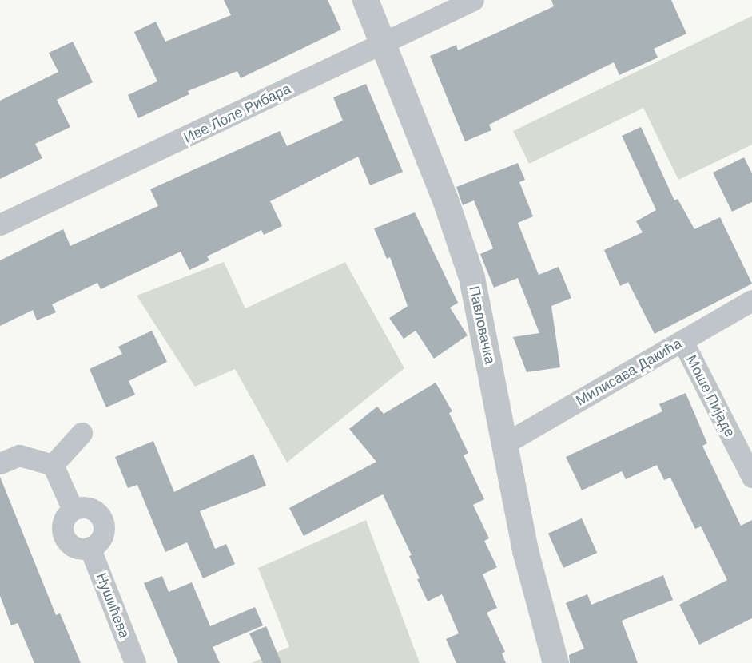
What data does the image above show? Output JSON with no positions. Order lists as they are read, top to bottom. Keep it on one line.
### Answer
{"streets":{"street":["Иве Лоле Рибара","Павловачка","Милисава Дакића","Моше Пијаде","Нушићева"]},"crossings":[["Иве Лоле Рибара","Павловачка"],["Павловачка","Милисава Дакића"],["Милисава Дакића","Моше Пијаде"]]}
